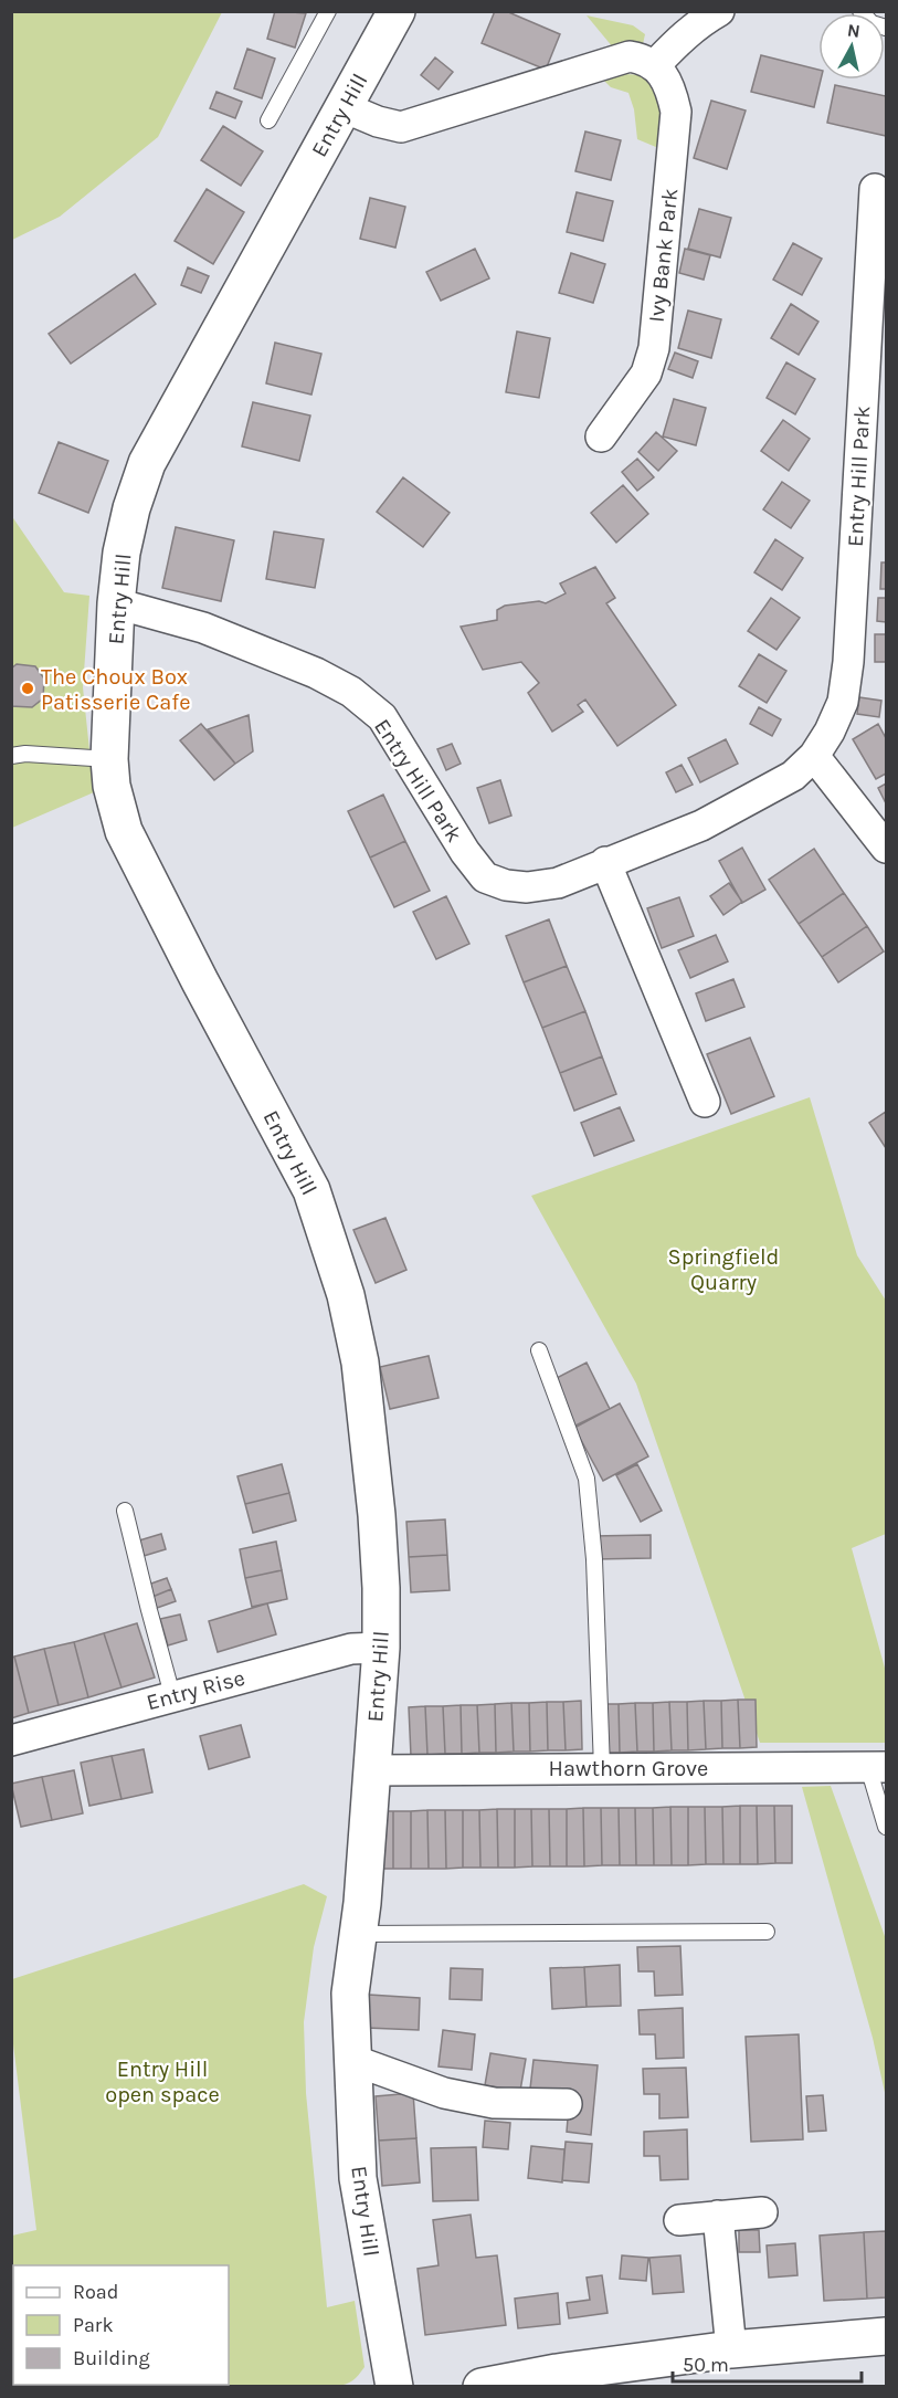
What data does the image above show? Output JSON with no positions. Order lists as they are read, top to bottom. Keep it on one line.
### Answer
{"streets":{"street":["Entry Hill","Ivy Bank Park","Entry Hill Park","Entry Rise","Hawthorn Grove"]},"crossings":[["Entry Hill","Entry Hill Park"],["Entry Hill","Entry Rise"],["Entry Hill","Hawthorn Grove"]],"parks":["Springfield Quarry","Entry Hill open space"],"places":["The Choux Box Patisserie Cafe"],"legend":["Road","Park","Building"],"scale_bar":"50 m","north":"top"}
